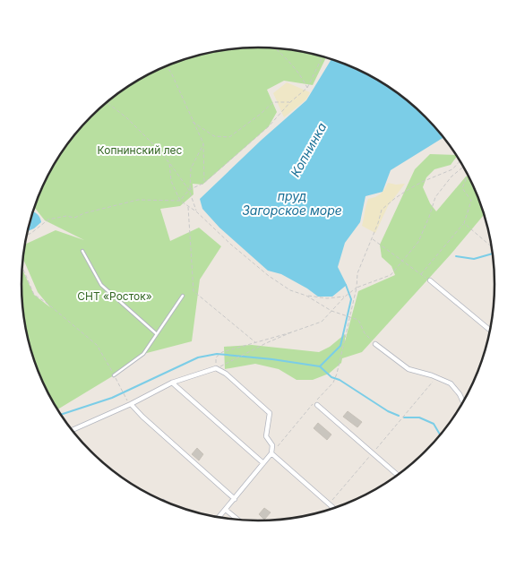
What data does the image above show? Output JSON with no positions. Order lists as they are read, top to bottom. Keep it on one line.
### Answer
{"water":["Копнинка","пруд Загорское море"],"parks":["Копнинский лес","СНТ «Росток»"]}
